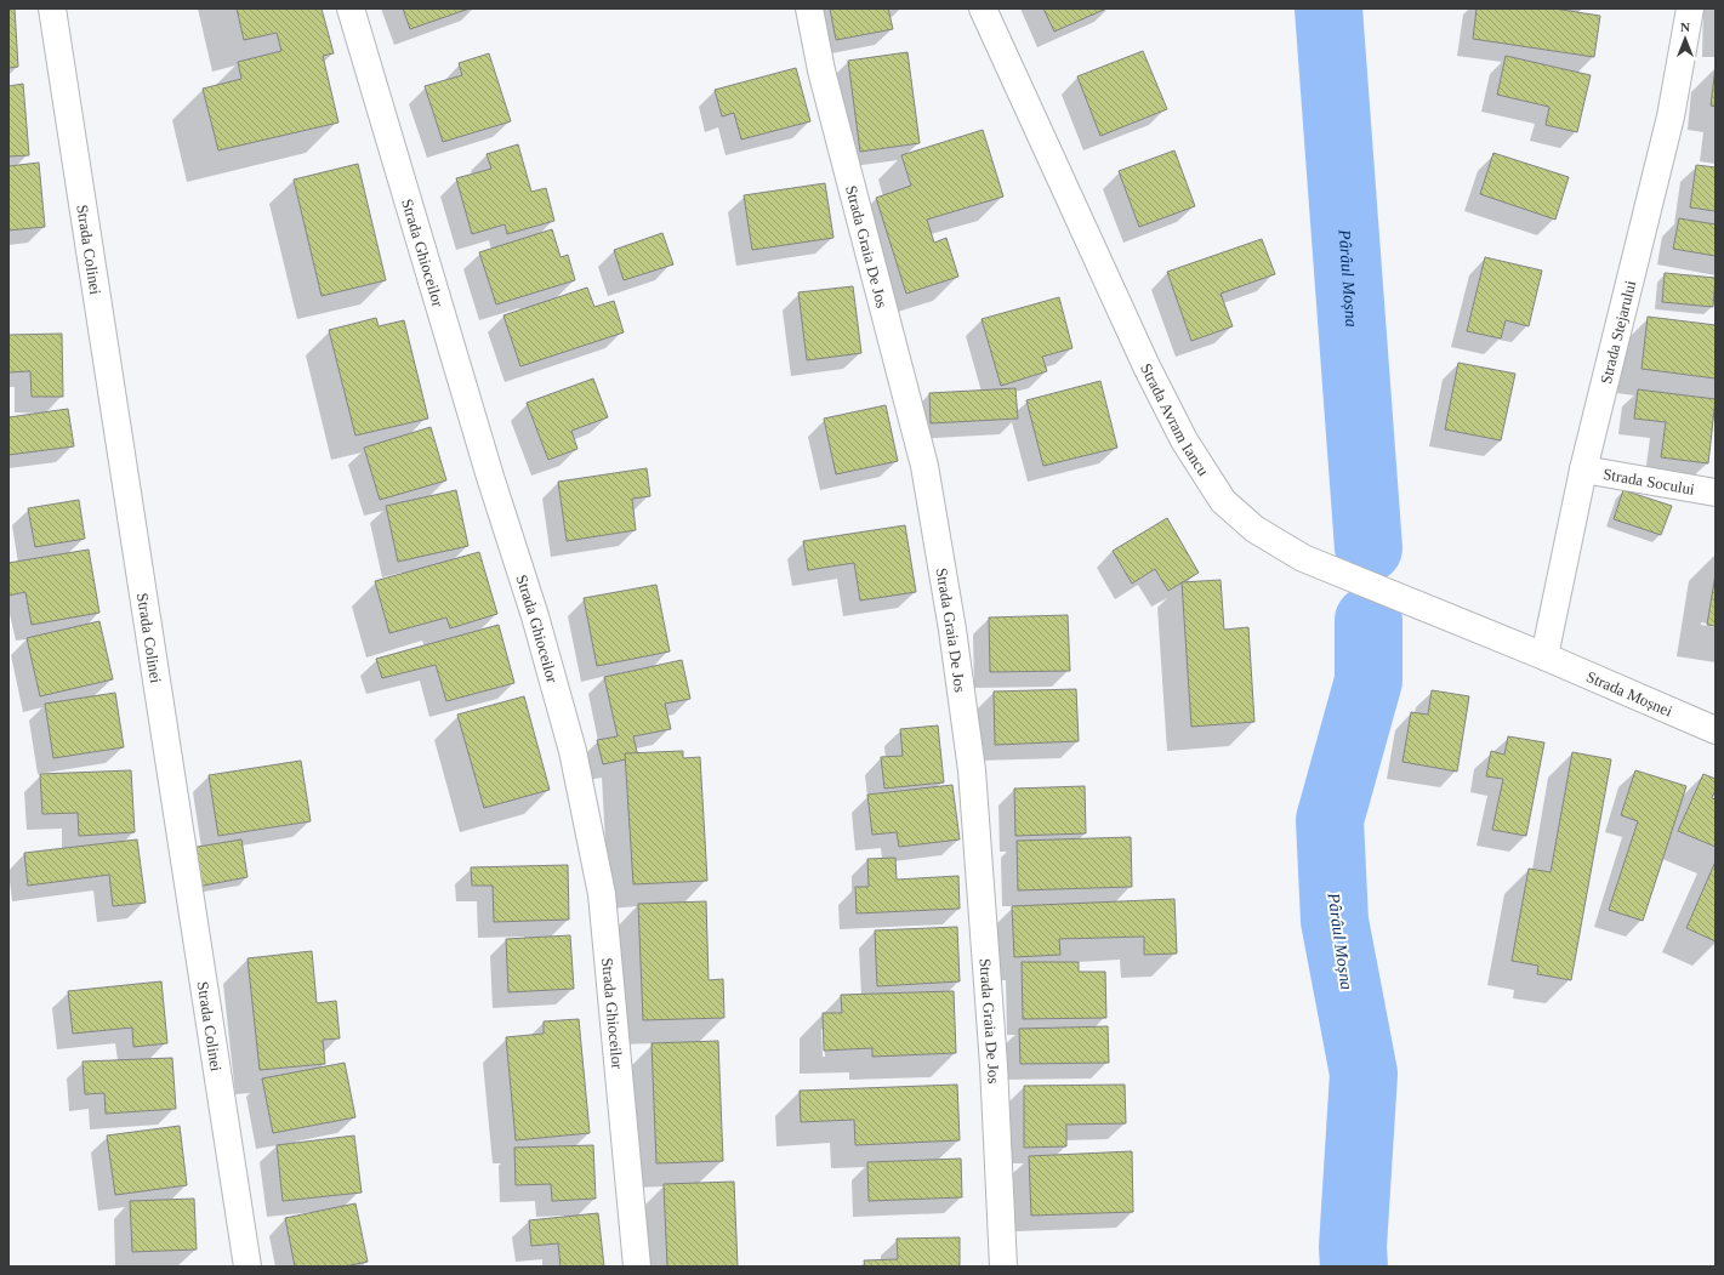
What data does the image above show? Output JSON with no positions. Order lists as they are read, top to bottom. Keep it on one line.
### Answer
{"streets":{"street":["Strada Graia De Jos","Strada Colinei","Strada Ghioceilor","Strada Stejarului","Strada Avram Iancu","Strada Socului","Strada Moșnei"]},"crossings":[["Strada Stejarului","Strada Avram Iancu"],["Strada Stejarului","Strada Socului"],["Strada Stejarului","Strada Moșnei"],["Strada Avram Iancu","Strada Moșnei"]],"water":["Pârâul Moșna"],"north":"top"}
